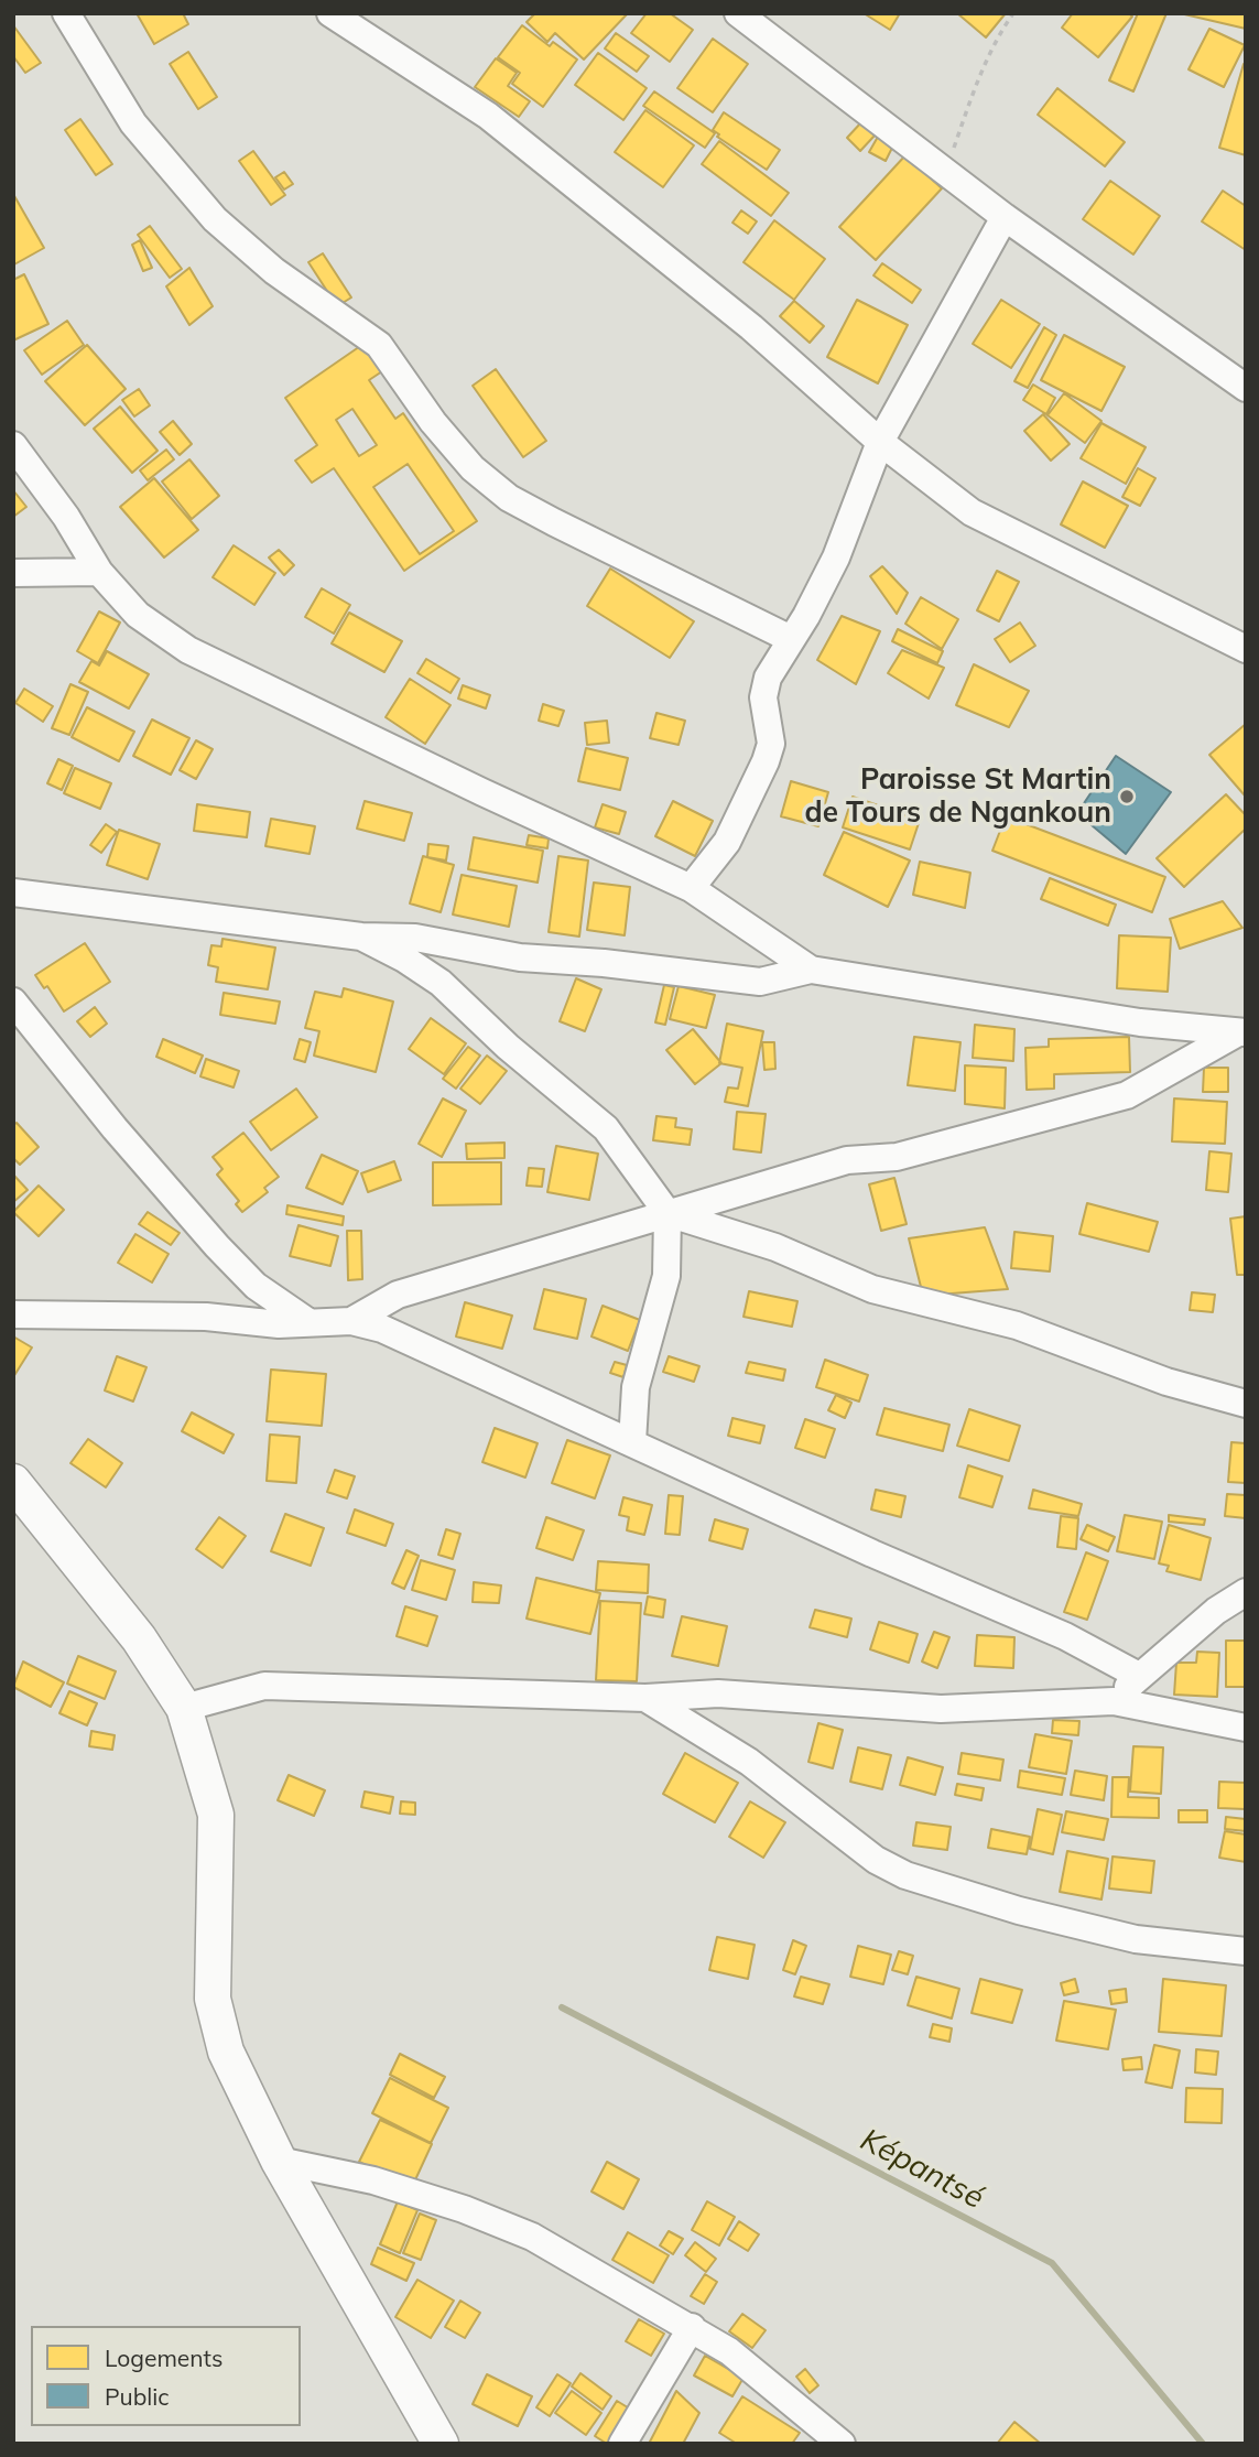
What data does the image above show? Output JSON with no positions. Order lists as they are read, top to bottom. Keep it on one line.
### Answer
{"water":["Képantsé"],"places":["Paroisse St Martin de Tours de Ngankoun"],"legend":["Logements","Public"]}
